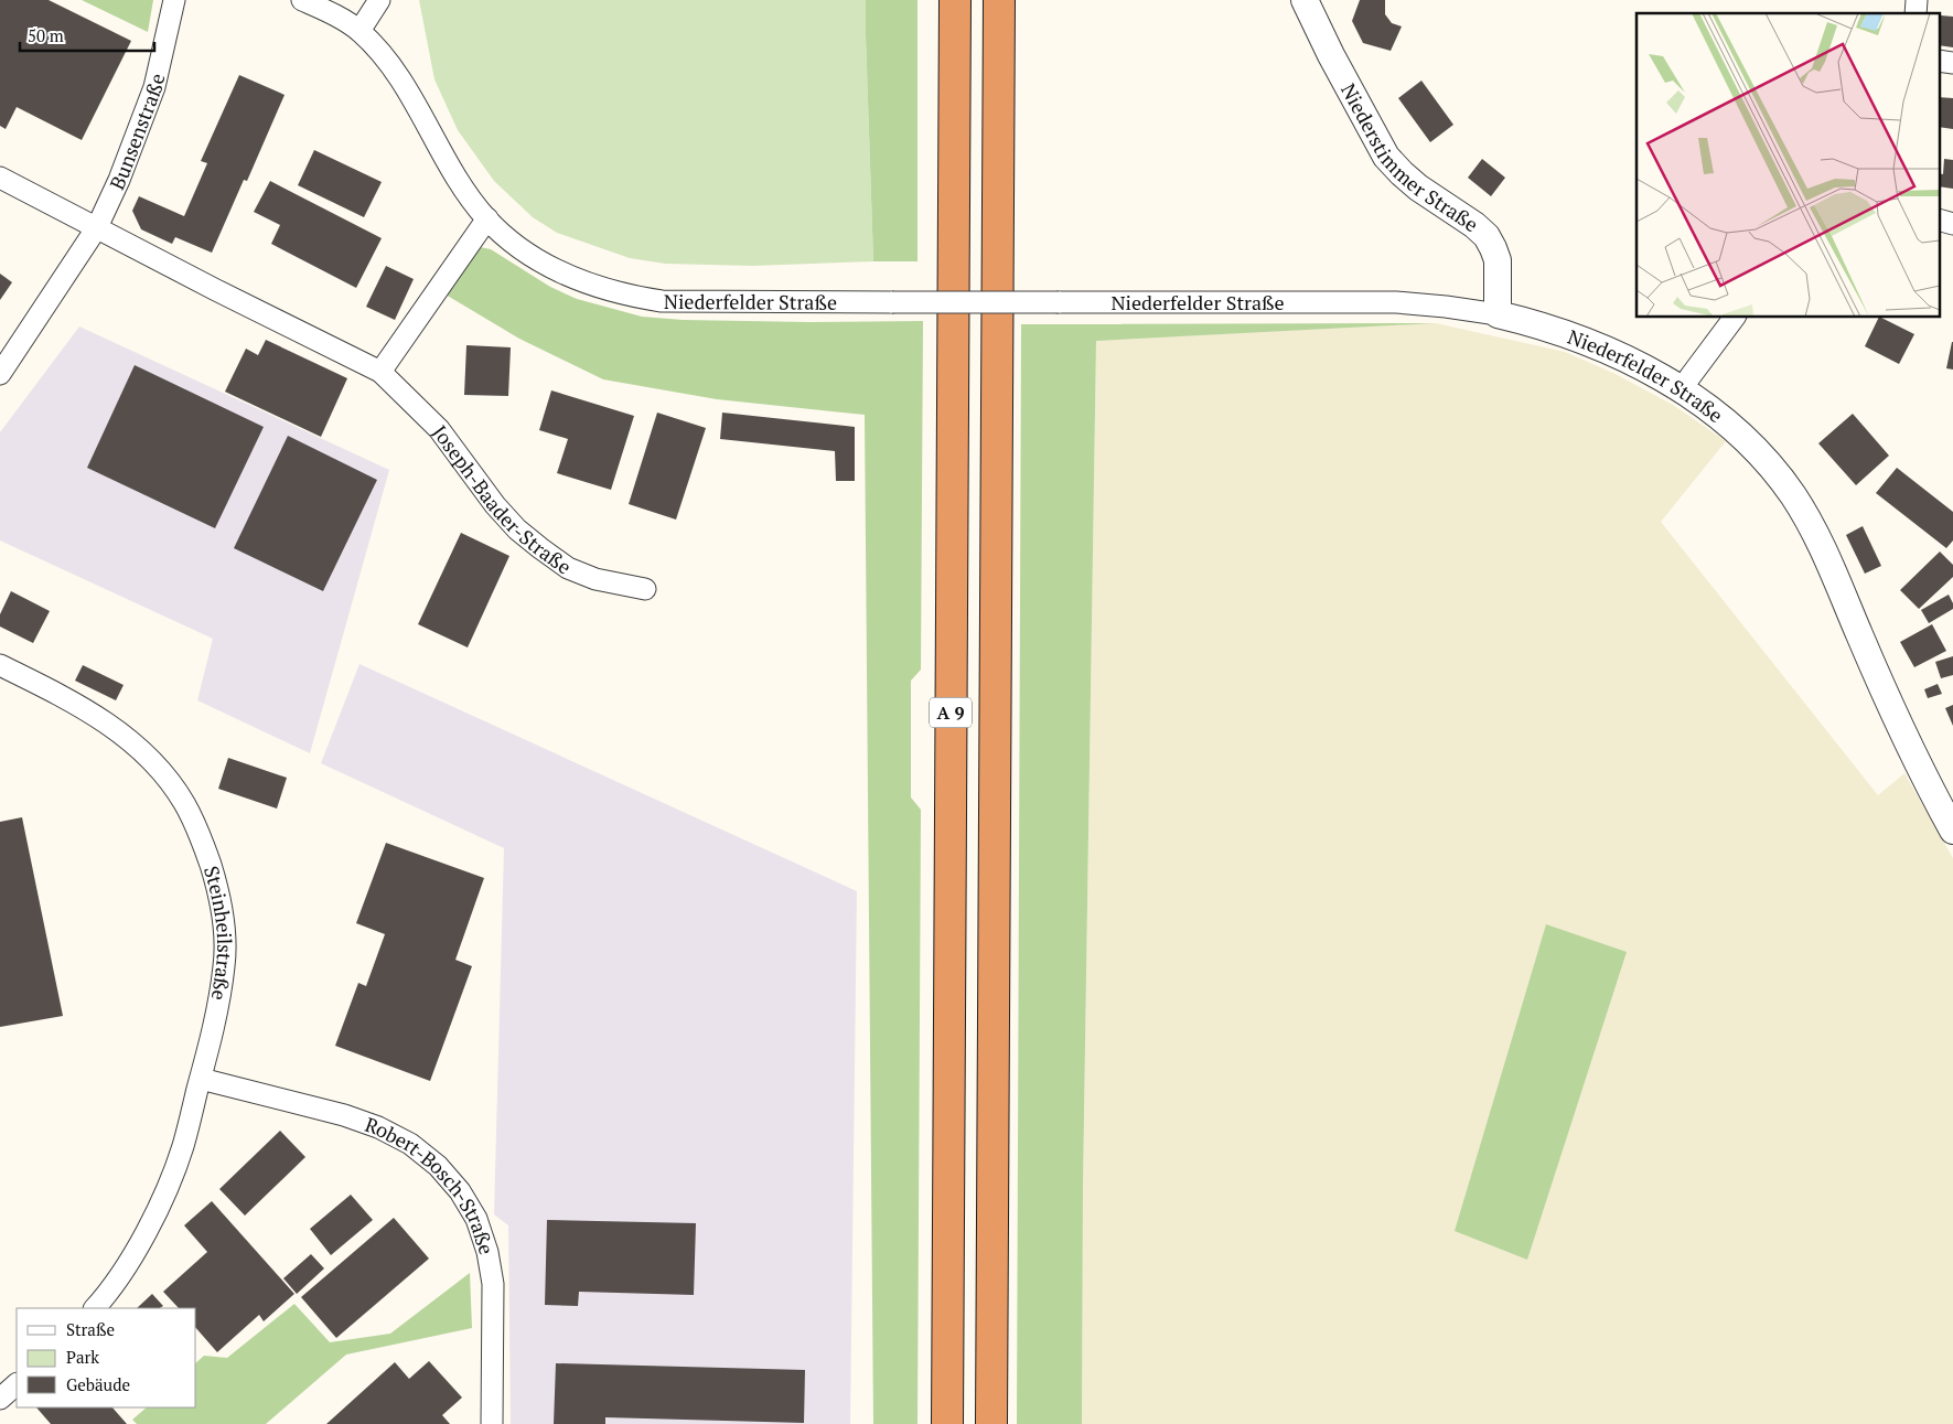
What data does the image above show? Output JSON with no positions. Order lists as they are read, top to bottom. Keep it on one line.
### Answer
{"streets":{"highway":["A 9"],"street":["Bunsenstraße","Niederstimmer Straße","Niederfelder Straße","Joseph-Baader-Straße","Steinheilstraße","Robert-Bosch-Straße"]},"crossings":[["Bunsenstraße","Joseph-Baader-Straße"],["Niederstimmer Straße","Niederfelder Straße"],["Steinheilstraße","Robert-Bosch-Straße"]],"legend":["Straße","Park","Gebäude"],"scale_bar":"50 m"}
